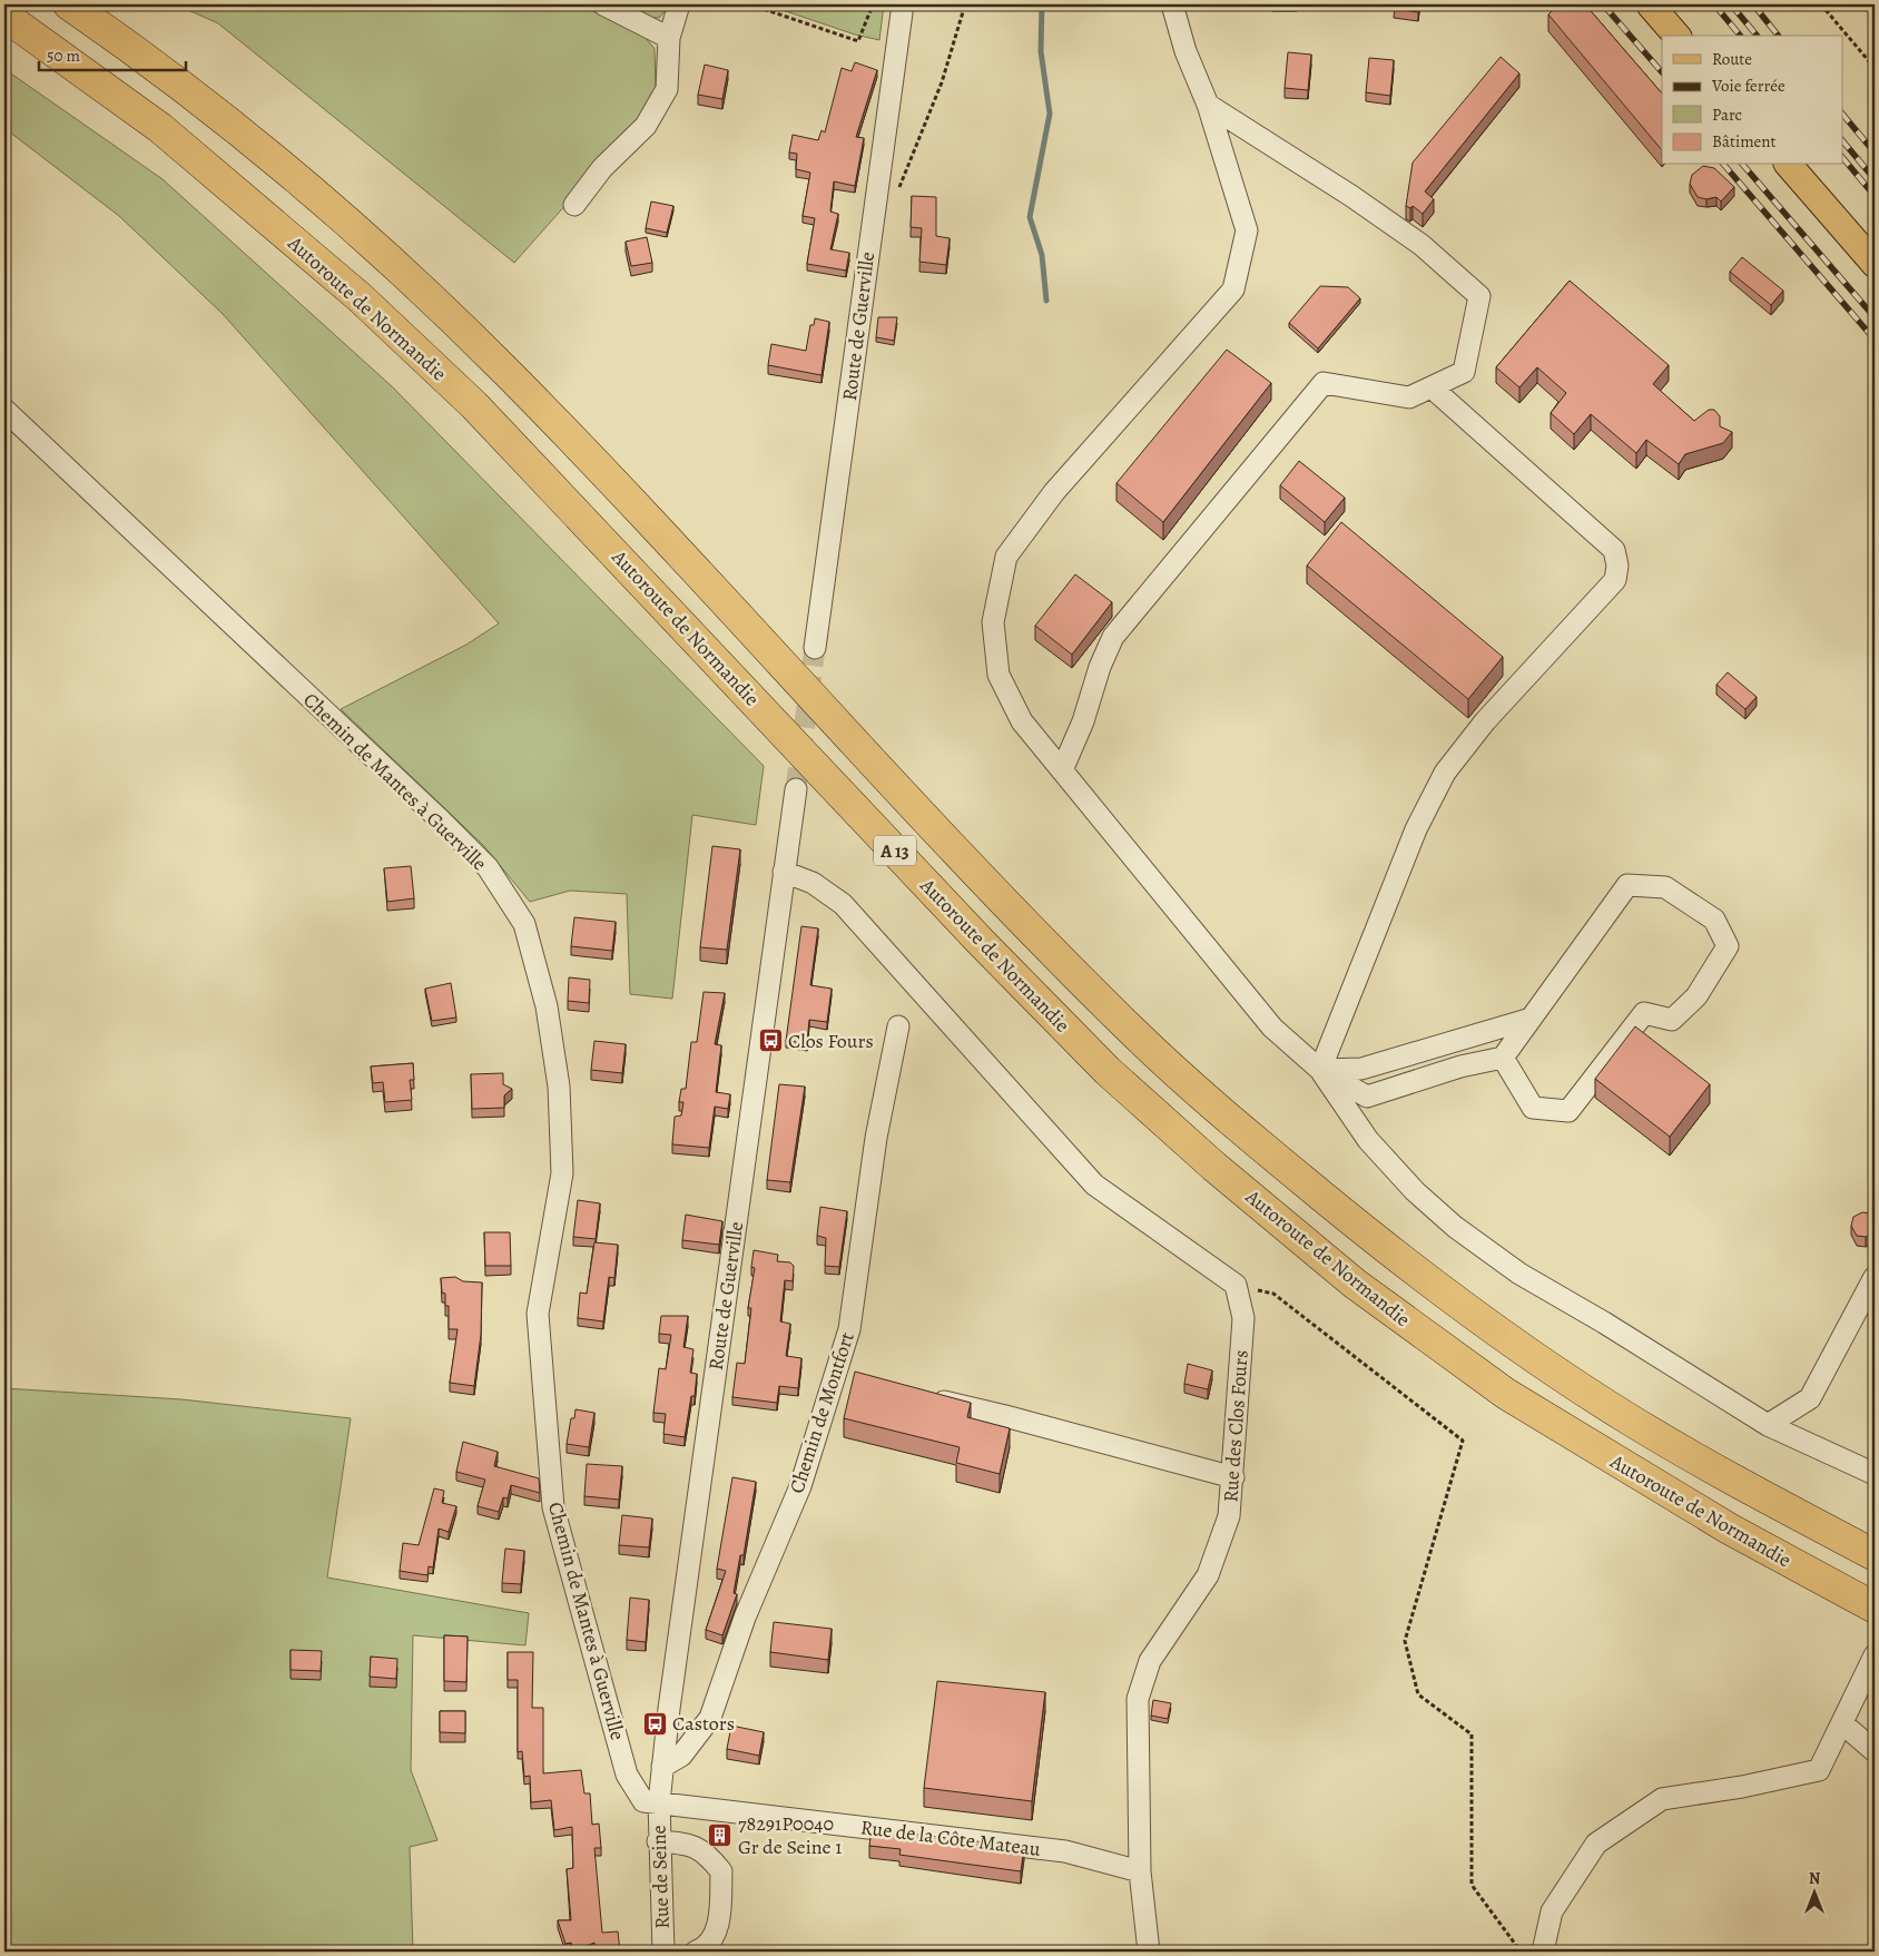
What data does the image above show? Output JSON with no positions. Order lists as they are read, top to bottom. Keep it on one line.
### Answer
{"streets":{"highway":["Autoroute de Normandie","A 13"],"street":["Route de Guerville","Chemin de Mantes à Guerville","Chemin de Montfort","Rue des Clos Fours","Rue de la Côte Mateau","Rue de Seine"]},"crossings":[["Route de Guerville","Chemin de Mantes à Guerville"],["Route de Guerville","Chemin de Montfort"],["Route de Guerville","Rue de la Côte Mateau"],["Route de Guerville","Rue de Seine"],["Chemin de Mantes à Guerville","Rue de la Côte Mateau"],["Chemin de Mantes à Guerville","Rue de Seine"],["Rue des Clos Fours","Rue de la Côte Mateau"],["Rue de la Côte Mateau","Rue de Seine"]],"places":{"bus stop":["Clos Fours","Castors"],"building":["78291P0040 Gr de Seine 1"]},"legend":["Route","Voie ferrée","Parc","Bâtiment"],"scale_bar":"50 m","north":"top"}
